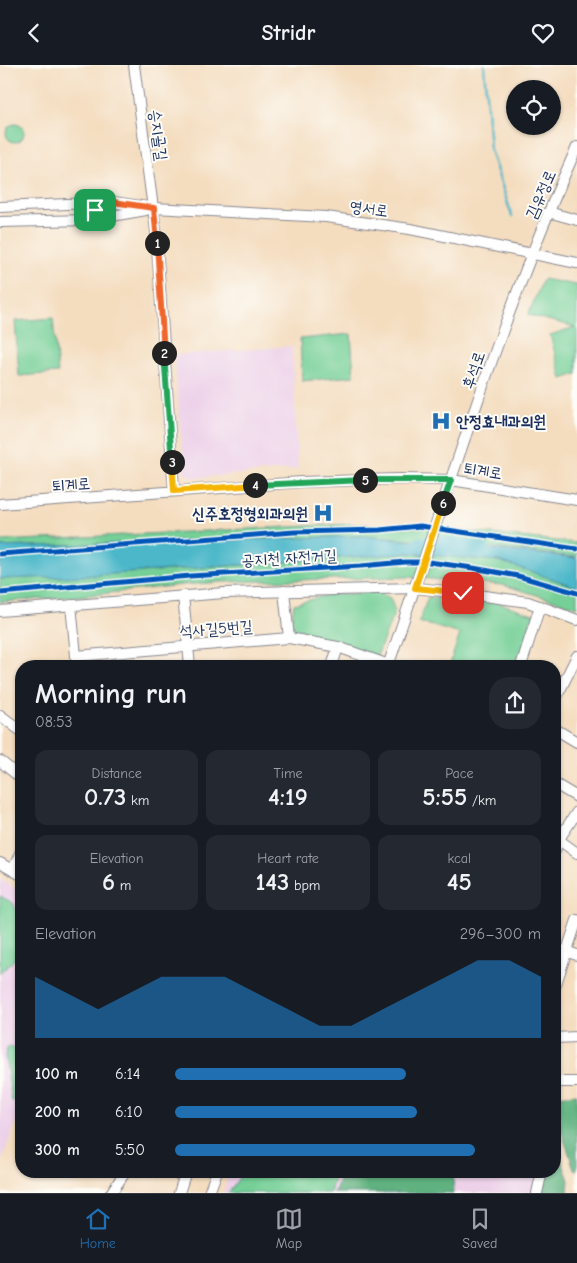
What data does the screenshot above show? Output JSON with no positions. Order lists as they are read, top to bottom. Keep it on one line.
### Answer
{"streets":{"street":["승지골길","김유정로","영서로","후석로","퇴계로","석사길5번길"],"cycle path":["공지천 자전거길"]},"crossings":[["승지골길","영서로"],["김유정로","영서로"],["김유정로","후석로"],["영서로","후석로"],["후석로","퇴계로"]],"places":{"hospital":["안정효내과의원","신주호정형외과의원"]},"page":{"header":"Stridr","pins":["1","2","3","5","4","6"],"heading":["Morning run","08:53"],"stats":[["Distance","0.73 km"],["Time","4:19"],["Pace","5:55 /km"],["Elevation","6 m"],["Heart rate","143 bpm"],["kcal","45"]],"chart":["Elevation","296–300 m"],"list":[{"name":"100 m","note":"6:14"},{"name":"200 m","note":"6:10"},{"name":"300 m","note":"5:50"}],"tabs":["Home","Map","Saved"]}}
